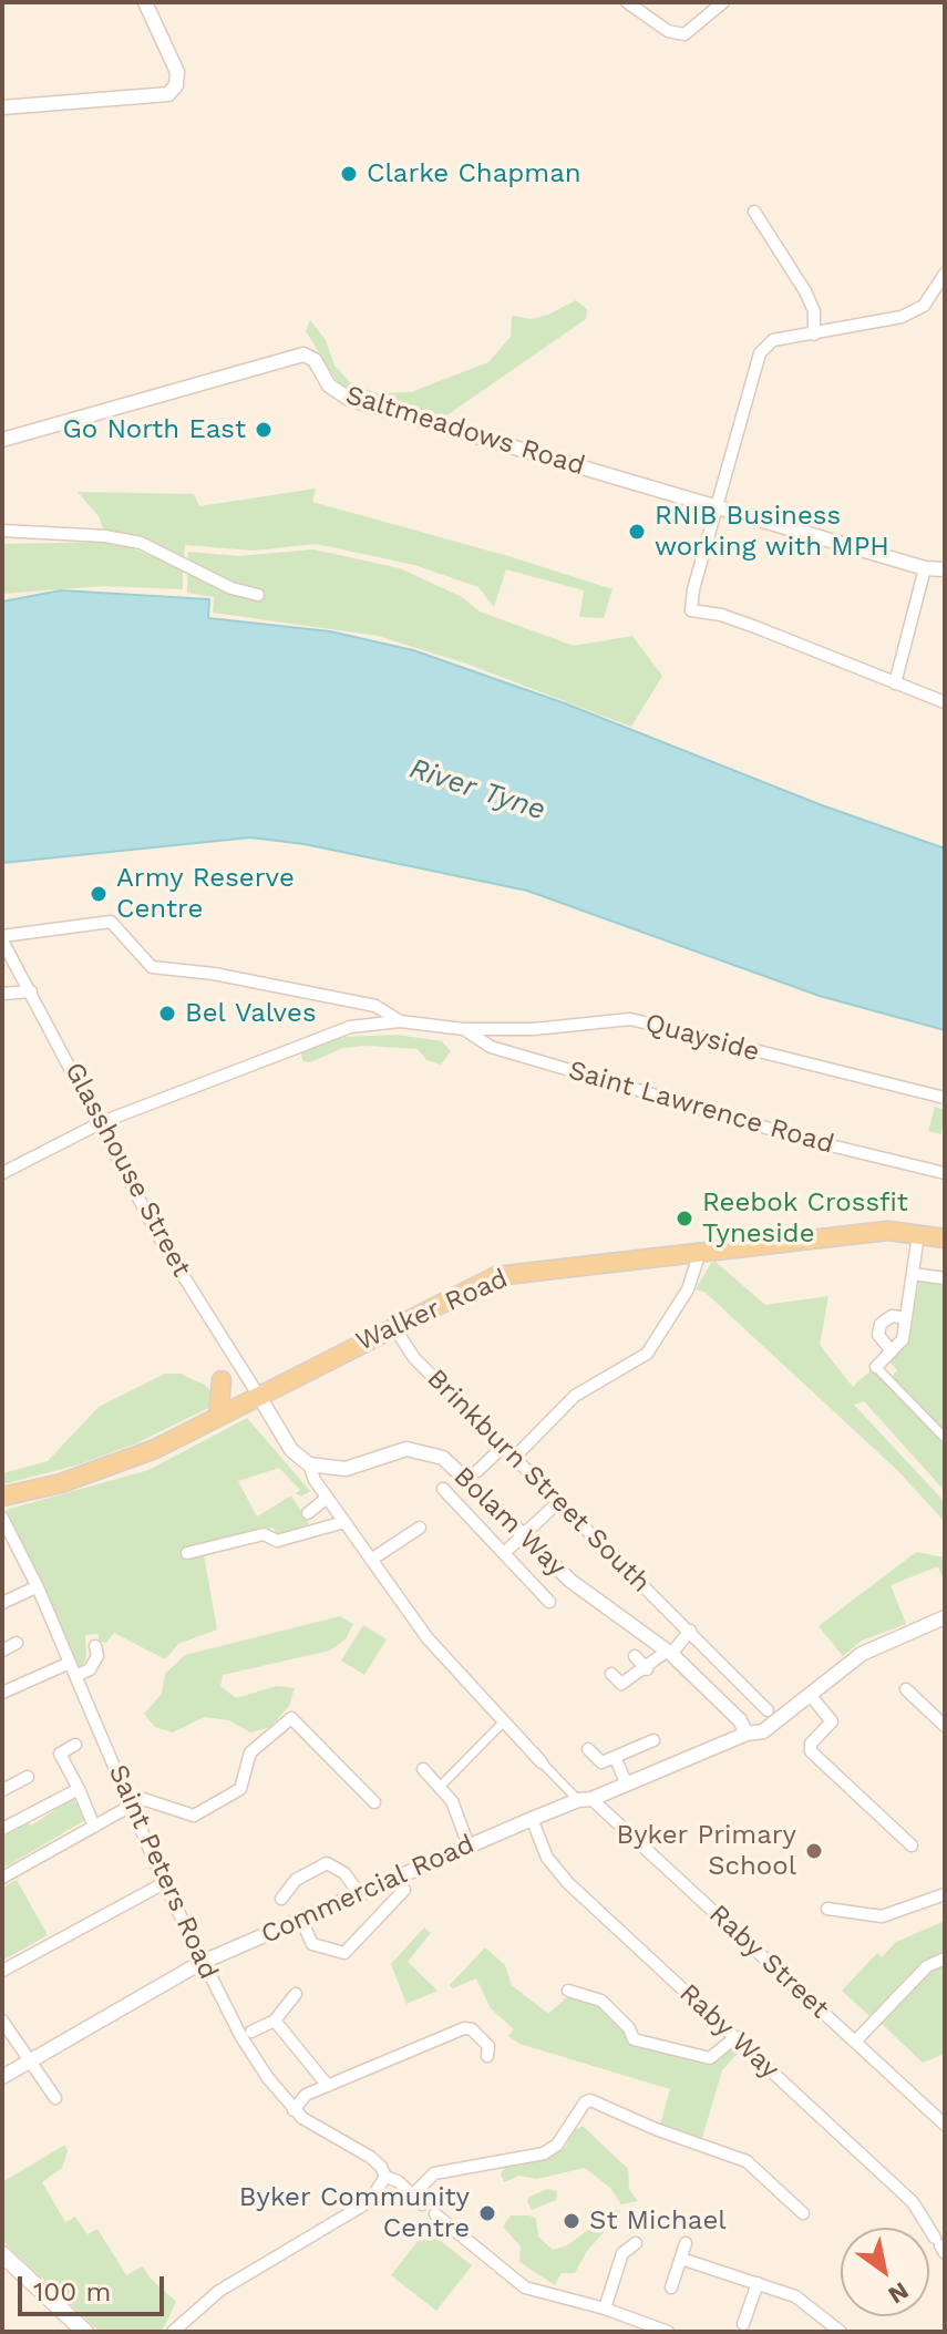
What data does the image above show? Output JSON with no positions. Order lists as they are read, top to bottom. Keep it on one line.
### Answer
{"streets":{"main road":["Walker Road"],"street":["Saltmeadows Road","Quayside","Saint Lawrence Road","Glasshouse Street","Brinkburn Street South","Bolam Way","Saint Peters Road","Commercial Road","Raby Street","Raby Way"]},"crossings":[["Quayside","Saint Lawrence Road"],["Quayside","Glasshouse Street"],["Glasshouse Street","Walker Road"],["Walker Road","Brinkburn Street South"],["Bolam Way","Commercial Road"],["Saint Peters Road","Commercial Road"],["Commercial Road","Raby Street"],["Commercial Road","Raby Way"]],"water":["River Tyne"],"places":["Clarke Chapman","Go North East","RNIB Business working with MPH","Army Reserve Centre","Bel Valves","Reebok Crossfit Tyneside","Byker Primary School","Byker Community Centre","St Michael"],"scale_bar":"100 m","north":"bottom right"}
